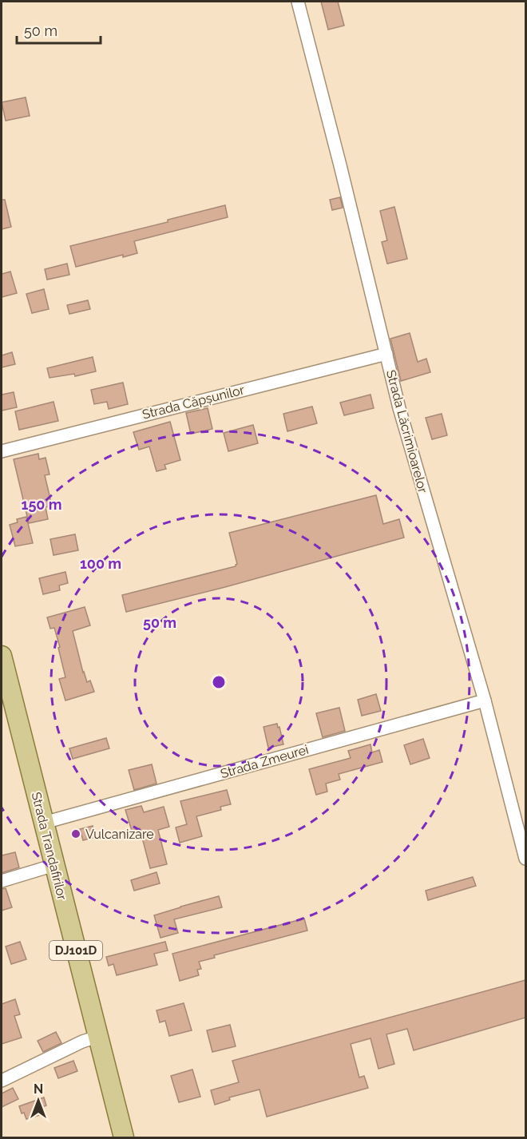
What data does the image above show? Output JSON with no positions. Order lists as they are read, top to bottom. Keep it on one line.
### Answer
{"streets":{"main road":["Strada Trandafirilor","DJ101D"],"street":["Strada Căpșunilor","Strada Lăcrimioarelor","Strada Zmeurei"]},"crossings":[["Strada Căpșunilor","Strada Lăcrimioarelor"],["Strada Lăcrimioarelor","Strada Zmeurei"],["Strada Zmeurei","Strada Trandafirilor"],["Strada Trandafirilor","DJ101D"]],"places":["Vulcanizare"],"scale_bar":"50 m","north":"top","rings":["150 m","100 m","50 m"]}
